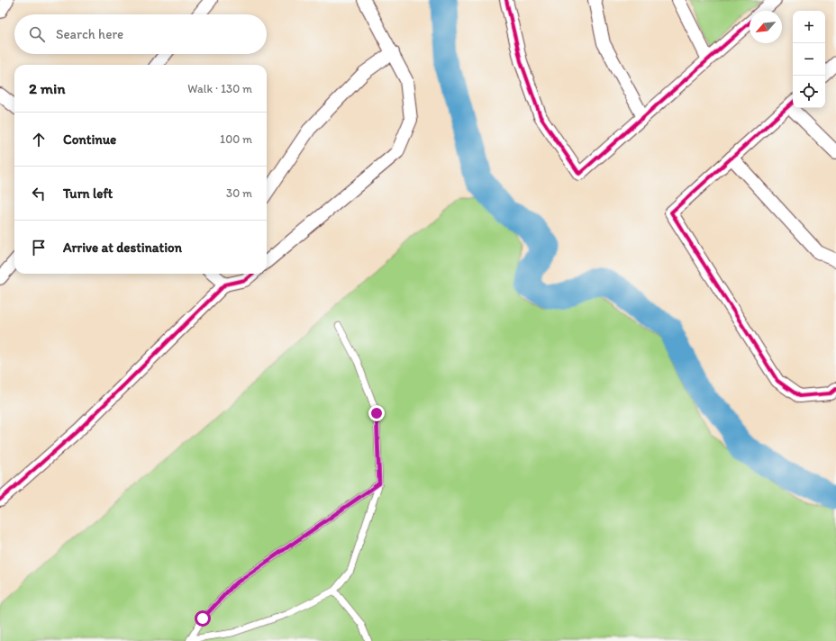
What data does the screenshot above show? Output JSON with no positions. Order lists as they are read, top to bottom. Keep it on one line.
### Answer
{"north":"bottom left","page":{"map_buttons":["+","−"],"search":"Search here","heading":["2 min","Walk · 130 m"],"list":[["Continue","100 m"],["Turn left","30 m"],"Arrive at destination"]}}
